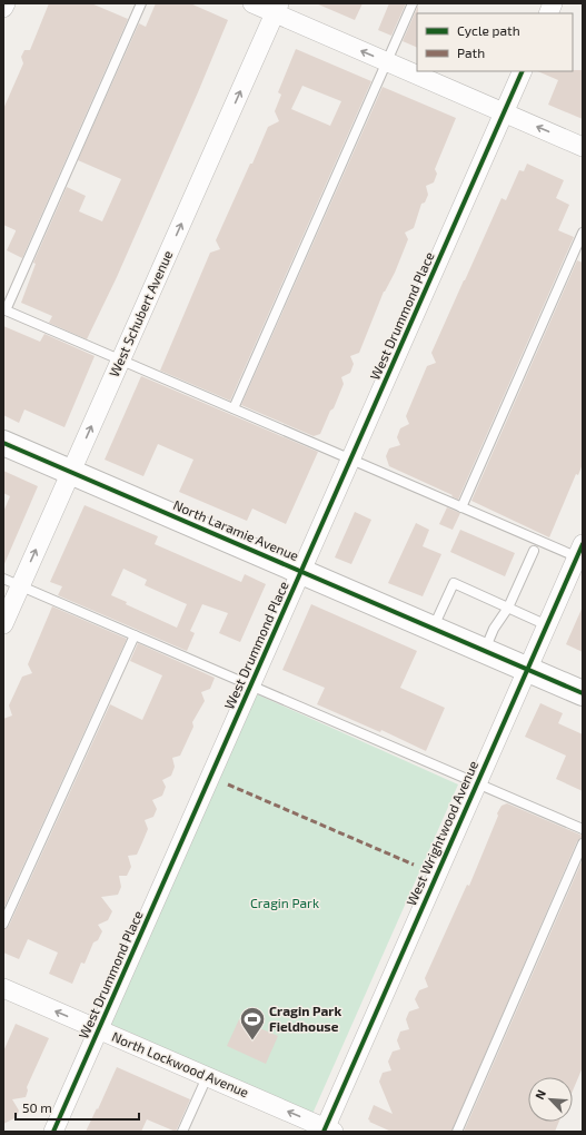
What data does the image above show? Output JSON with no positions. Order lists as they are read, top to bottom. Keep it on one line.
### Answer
{"streets":{"street":["West Schubert Avenue","West Drummond Place","North Laramie Avenue","West Wrightwood Avenue","North Lockwood Avenue"]},"crossings":[["West Schubert Avenue","North Laramie Avenue"],["West Drummond Place","North Laramie Avenue"],["West Drummond Place","North Lockwood Avenue"],["North Laramie Avenue","West Wrightwood Avenue"],["West Wrightwood Avenue","North Lockwood Avenue"]],"one_way":["West Schubert Avenue","North Lockwood Avenue"],"parks":["Cragin Park"],"places":{"sports":["Cragin Park Fieldhouse"]},"legend":["Cycle path","Path"],"scale_bar":"50 m","north":"top left"}
